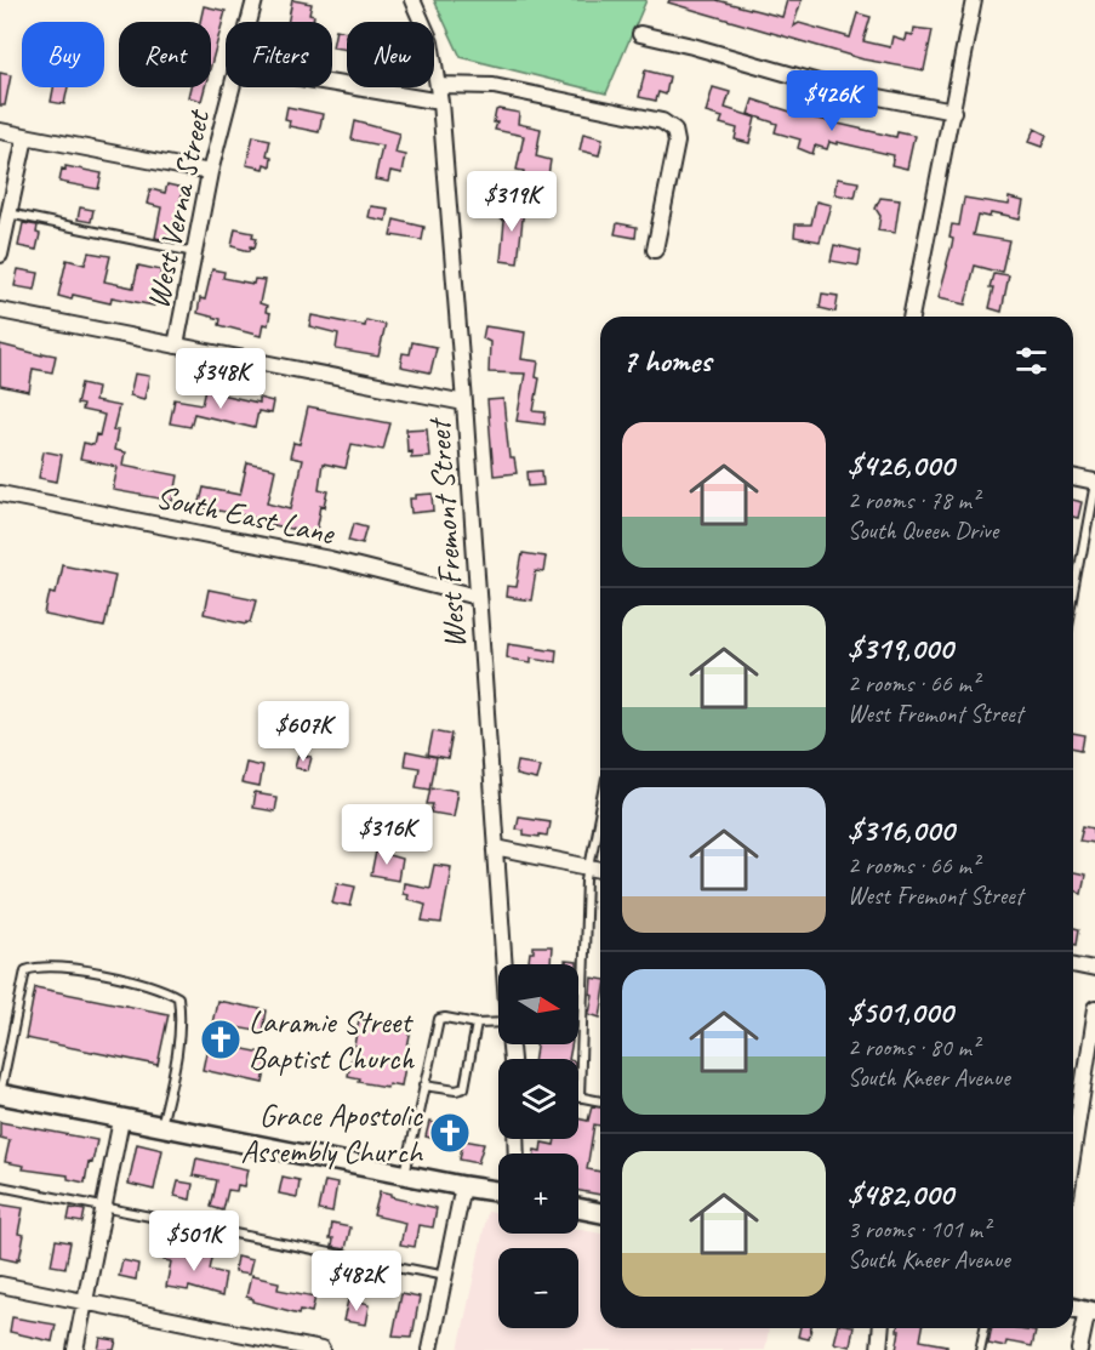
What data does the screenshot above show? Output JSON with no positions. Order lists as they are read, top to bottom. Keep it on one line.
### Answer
{"streets":{"street":["West Verna Street","South East Lane","West Fremont Street"]},"crossings":[["South East Lane","West Fremont Street"]],"places":{"church":["Laramie Street Baptist Church","Grace Apostolic Assembly Church"]},"north":"right","page":{"chip":["Buy","Rent","Filters","New"],"price":["$426K","$319K","$348K","$607K","$316K","$501K","$482K"],"heading":"7 homes","list":[{"name":"$426,000","note":"2 rooms · 78 m² · South Queen Drive"},{"name":"$319,000","note":"2 rooms · 66 m² · West Fremont Street"},{"name":"$316,000","note":"2 rooms · 66 m² · West Fremont Street"},{"name":"$501,000","note":"2 rooms · 80 m² · South Kneer Avenue"},{"name":"$482,000","note":"3 rooms · 101 m² · South Kneer Avenue"}],"map_buttons":["+","−"]}}
